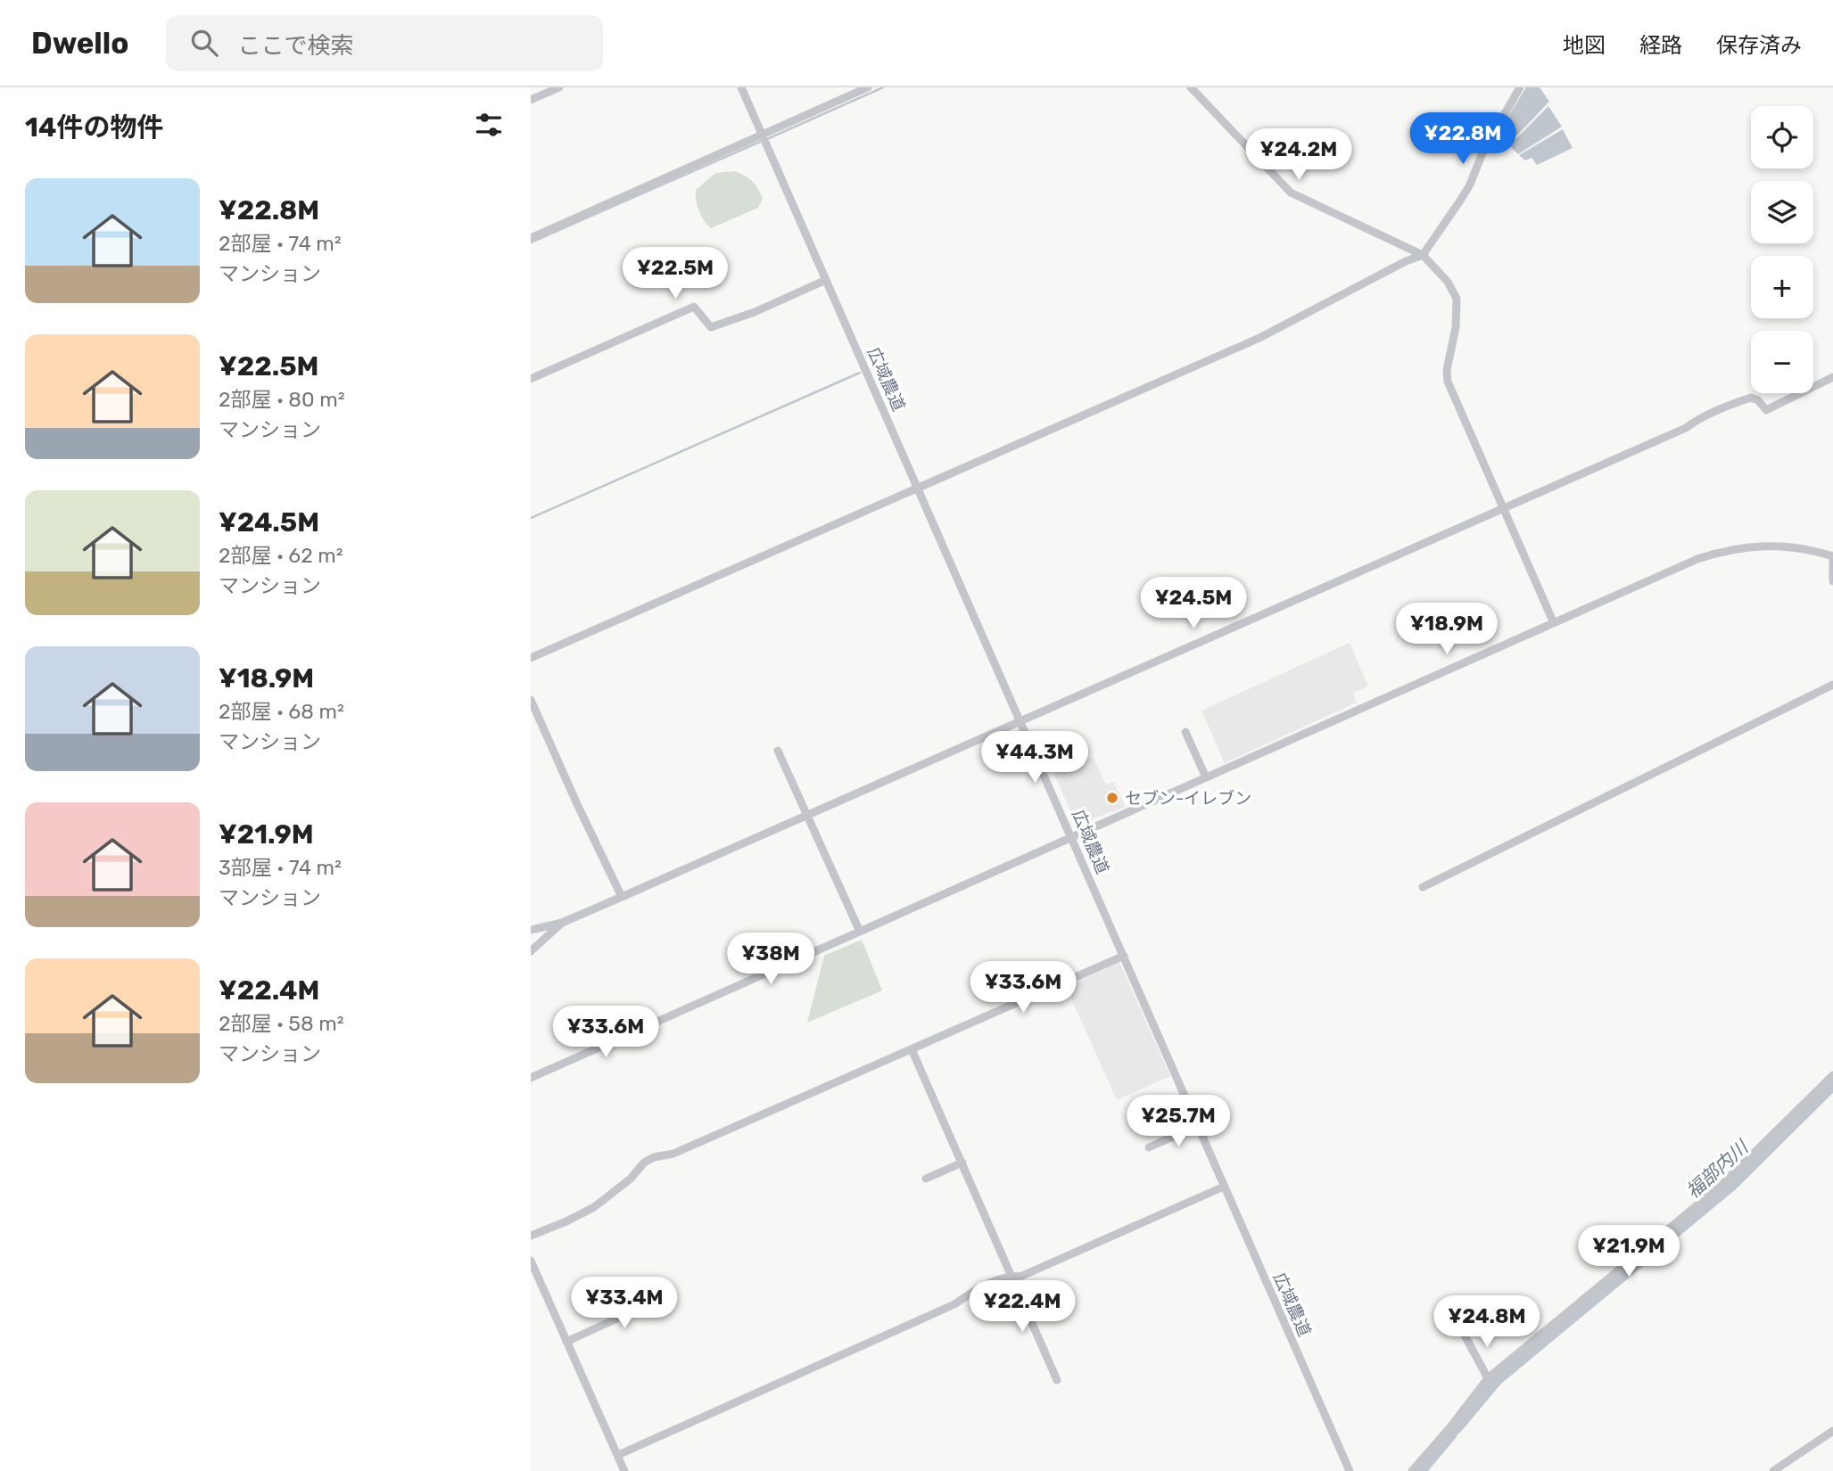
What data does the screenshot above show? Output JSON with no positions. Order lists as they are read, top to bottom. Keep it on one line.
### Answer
{"streets":{"street":["広域農道"]},"water":["福部内川"],"places":["セブン-イレブン"],"page":{"header":"Dwello","search":"ここで検索","nav":["地図","経路","保存済み"],"heading":"14件の物件","map_buttons":["+","−"],"price":["¥22.8M","¥24.2M","¥22.5M","¥24.5M","¥18.9M","¥44.3M","¥38M","¥33.6M","¥33.6M","¥25.7M","¥21.9M","¥33.4M","¥22.4M","¥24.8M"],"list":[{"name":"¥22.8M","note":"2部屋 · 74 m² · マンション"},{"name":"¥22.5M","note":"2部屋 · 80 m² · マンション"},{"name":"¥24.5M","note":"2部屋 · 62 m² · マンション"},{"name":"¥18.9M","note":"2部屋 · 68 m² · マンション"},{"name":"¥21.9M","note":"3部屋 · 74 m² · マンション"},{"name":"¥22.4M","note":"2部屋 · 58 m² · マンション"}]}}
